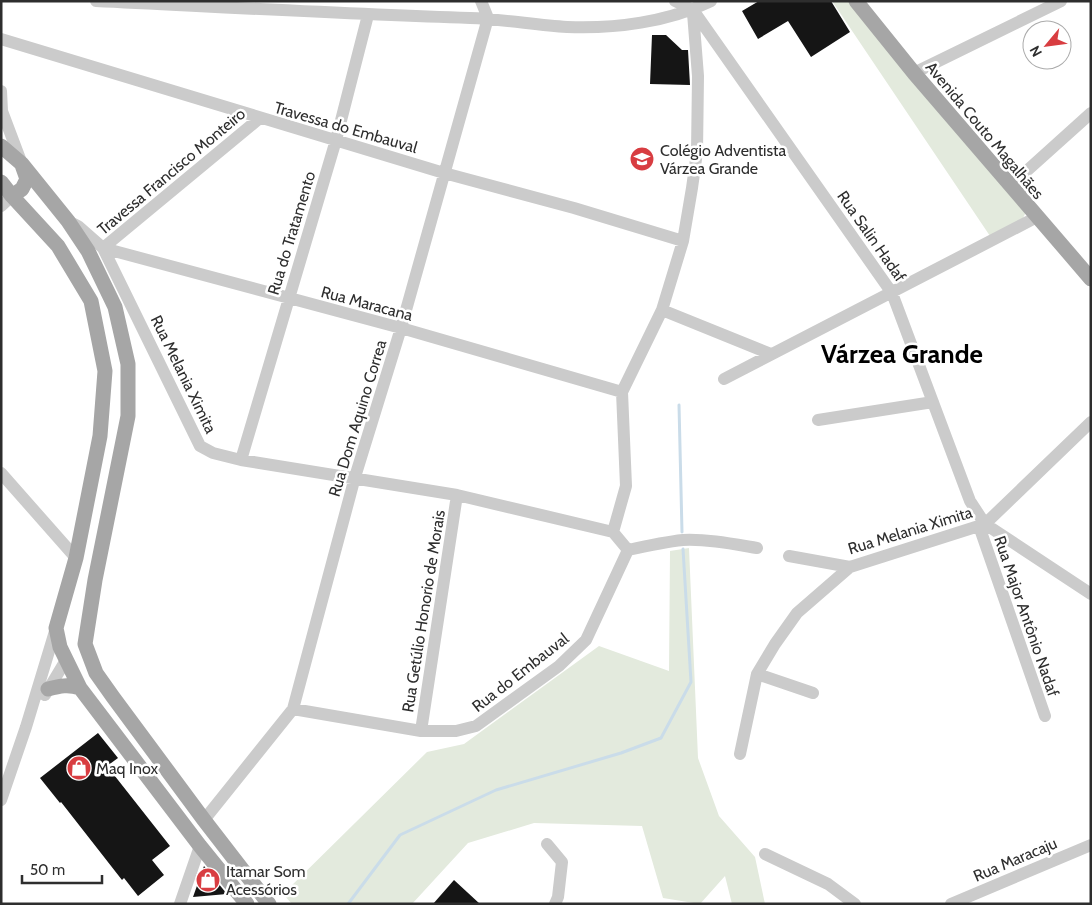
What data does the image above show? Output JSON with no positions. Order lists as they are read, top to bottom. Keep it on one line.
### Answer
{"streets":{"main road":["Avenida Couto Magalhães"],"street":["Travessa do Embauval","Travessa Francisco Monteiro","Rua do Tratamento","Rua Salin Hadaf","Rua Maracana","Rua Melania Ximita","Rua Dom Aquino Correa","Rua Getúlio Honorio de Morais","Rua Major Antônio Nadaf","Rua do Embauval","Rua Maracaju"]},"crossings":[["Travessa do Embauval","Travessa Francisco Monteiro"],["Travessa do Embauval","Rua do Tratamento"],["Travessa do Embauval","Rua Dom Aquino Correa"],["Travessa Francisco Monteiro","Rua Maracana"],["Travessa Francisco Monteiro","Rua Melania Ximita"],["Rua do Tratamento","Rua Maracana"],["Rua do Tratamento","Rua Melania Ximita"],["Rua Salin Hadaf","Rua Melania Ximita"],["Rua Salin Hadaf","Rua Major Antônio Nadaf"],["Rua Maracana","Rua Melania Ximita"],["Rua Maracana","Rua Dom Aquino Correa"],["Rua Melania Ximita","Rua Dom Aquino Correa"],["Rua Melania Ximita","Rua Getúlio Honorio de Morais"],["Rua Melania Ximita","Rua Major Antônio Nadaf"],["Rua Dom Aquino Correa","Rua do Embauval"],["Rua Getúlio Honorio de Morais","Rua do Embauval"]],"districts":["Várzea Grande"],"places":{"school or university":["Colégio Adventista Várzea Grande"],"shop":["Maq Inox","Itamar Som Acessórios"]},"scale_bar":"50 m","north":"bottom left"}
